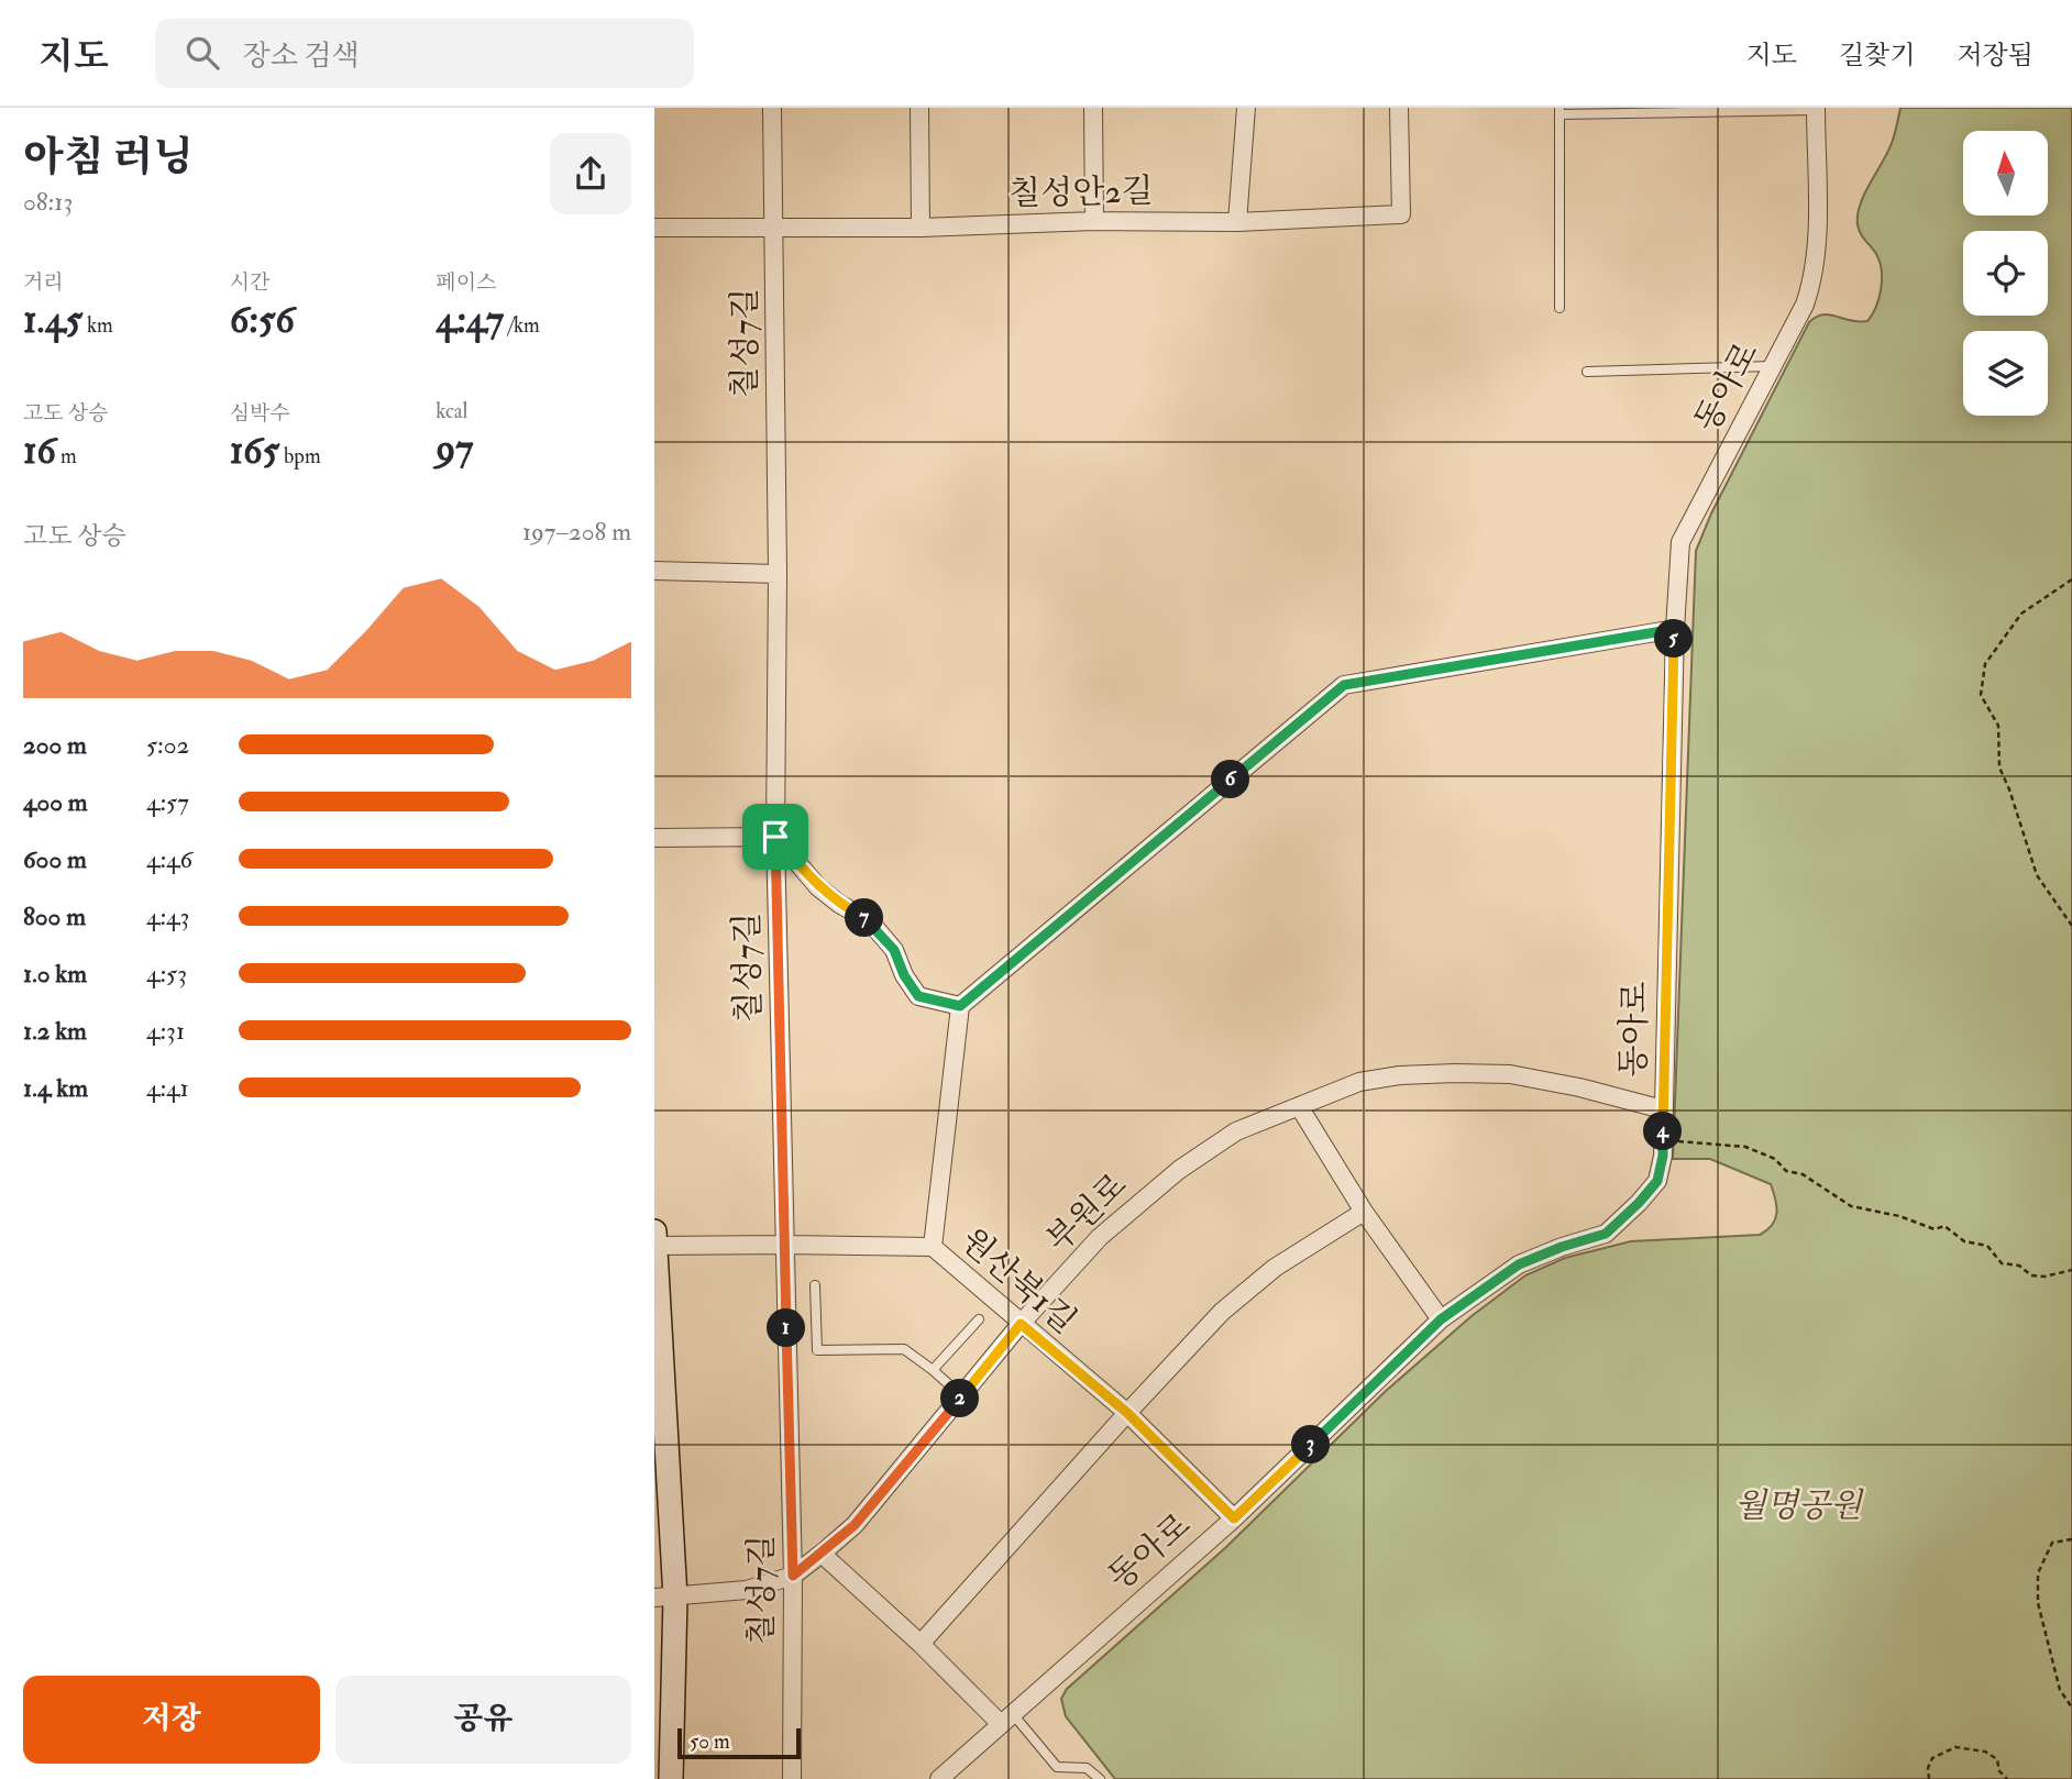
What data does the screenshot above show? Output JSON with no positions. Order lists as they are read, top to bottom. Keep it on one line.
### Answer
{"streets":{"street":["칠성안2길","칠성7길","동아로","부원로","원산북1길"]},"crossings":[["칠성안2길","칠성7길"],["칠성7길","부원로"],["칠성7길","원산북1길"],["동아로","부원로"],["동아로","원산북1길"],["부원로","원산북1길"]],"parks":["월명공원"],"scale_bar":"50 m","north":"top","page":{"header":"지도","search":"장소 검색","nav":["지도","길찾기","저장됨"],"heading":["아침 러닝","08:13"],"stats":[["거리","1.45 km"],["시간","6:56"],["페이스","4:47 /km"],["고도 상승","16 m"],["심박수","165 bpm"],["kcal","97"]],"chart":["고도 상승","197–208 m"],"pins":["5","6","7","4","1","2","3"],"list":[{"name":"200 m","note":"5:02"},{"name":"400 m","note":"4:57"},{"name":"600 m","note":"4:46"},{"name":"800 m","note":"4:43"},{"name":"1.0 km","note":"4:53"},{"name":"1.2 km","note":"4:31"},{"name":"1.4 km","note":"4:41"}],"buttons":["저장","공유"],"scale":"50 m"}}
